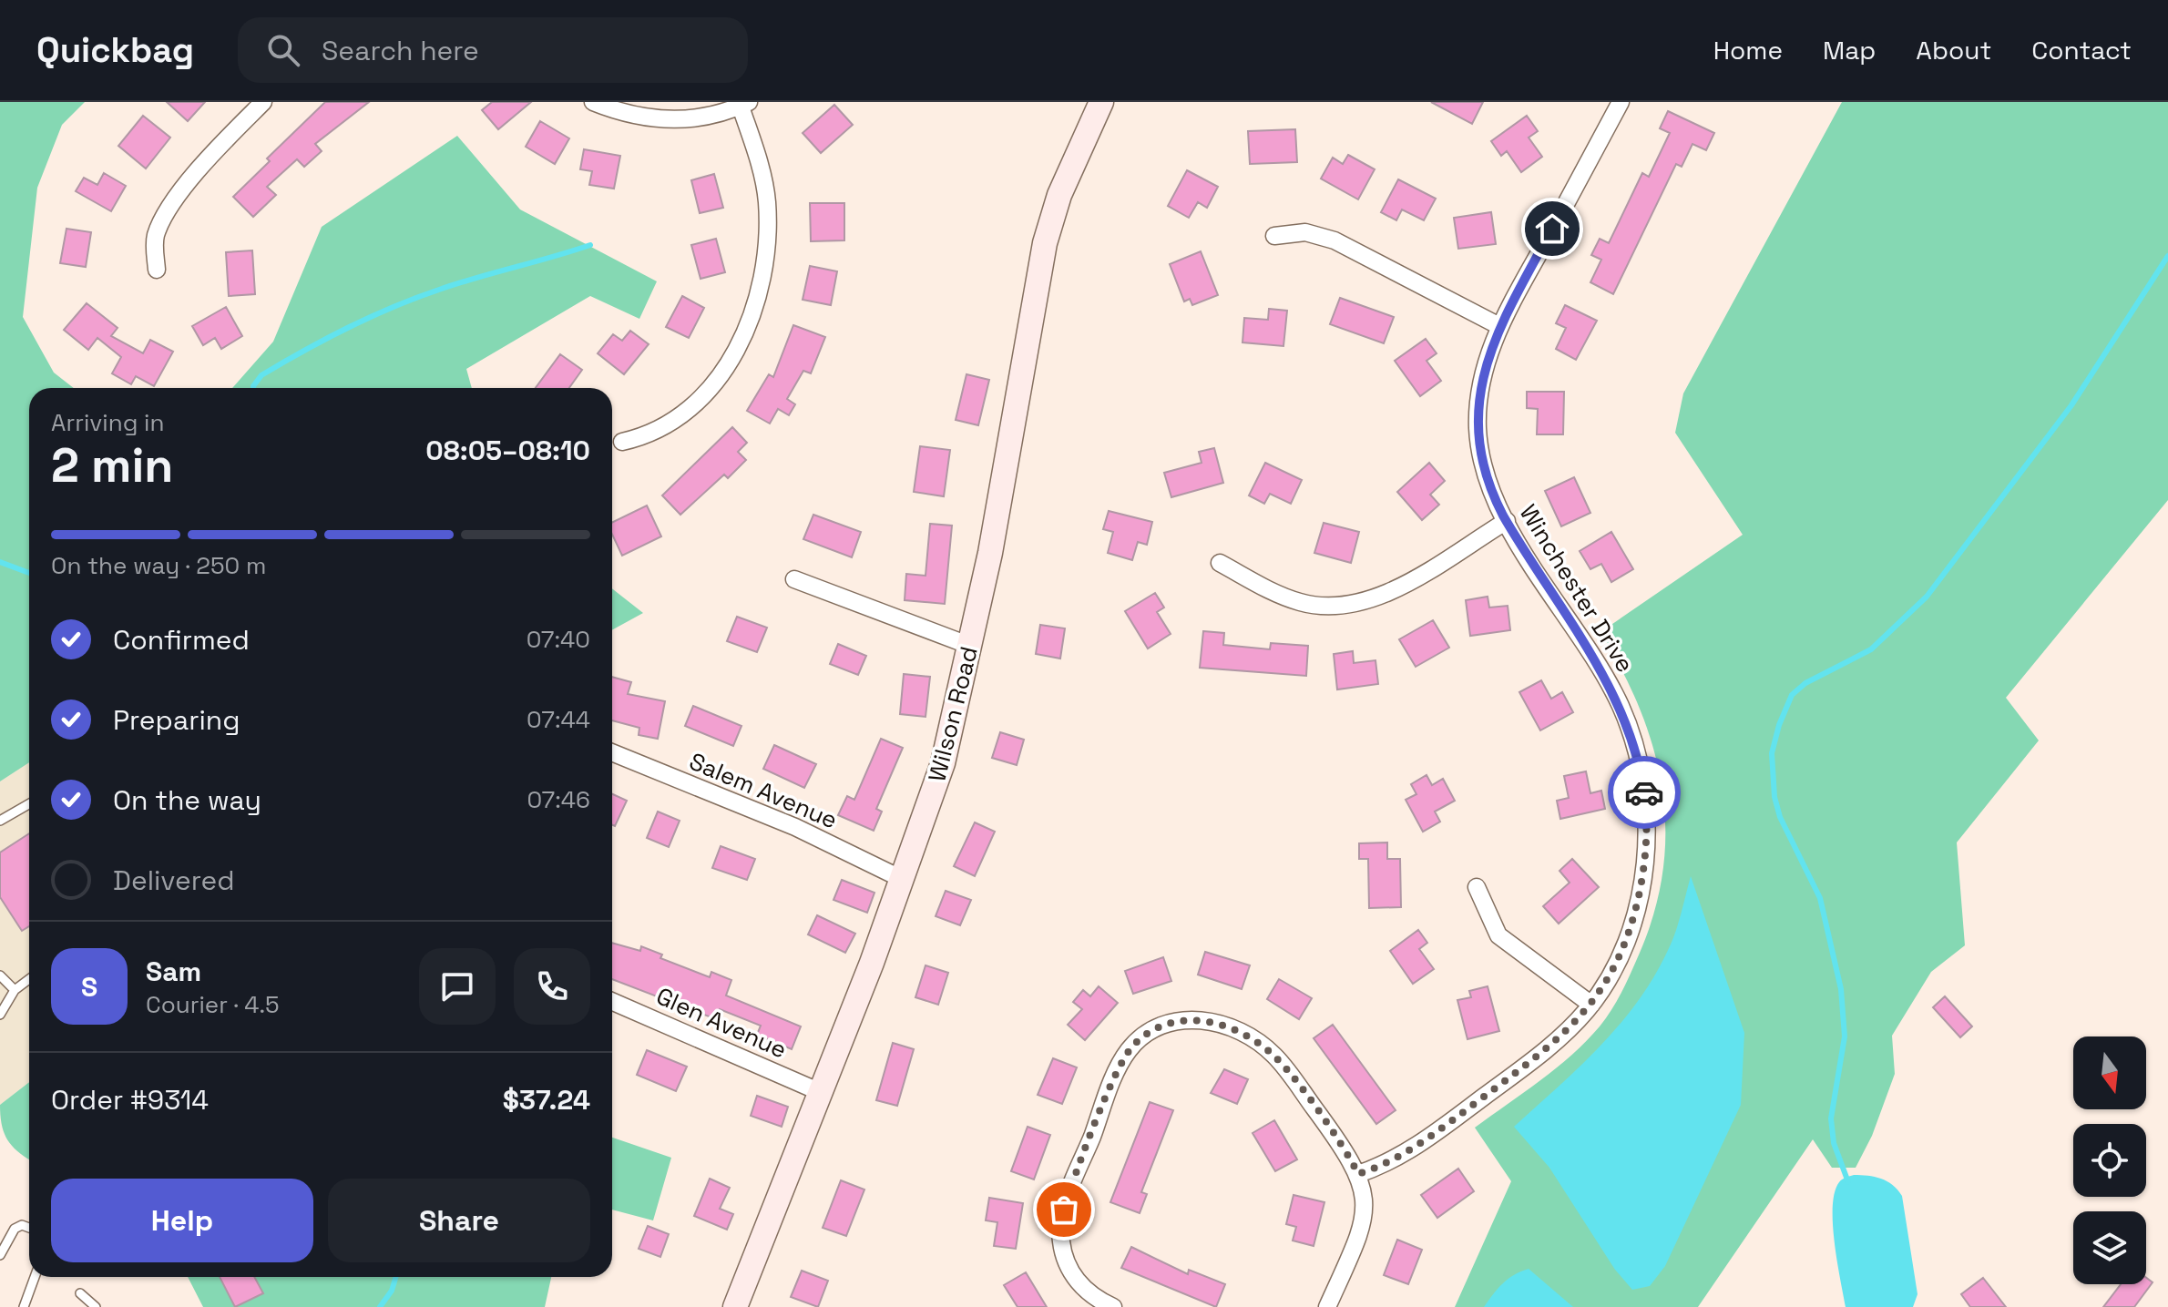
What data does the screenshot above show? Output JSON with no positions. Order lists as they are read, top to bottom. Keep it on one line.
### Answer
{"streets":{"street":["Winchester Drive","Wilson Road","Salem Avenue","Glen Avenue"]},"crossings":[["Wilson Road","Salem Avenue"],["Wilson Road","Glen Avenue"]],"north":"bottom","page":{"header":"Quickbag","search":"Search here","nav":["Home","Map","About","Contact"],"heading":["2 min","Arriving in","08:05–08:10"],"panel":["Sam","Courier · 4.5","Order #9314","$37.24"],"bar":"On the way · 250 m","list":[["Confirmed","07:40"],["Preparing","07:44"],["On the way","07:46"],"Delivered"],"round":"S","buttons":["Help","Share"]}}
